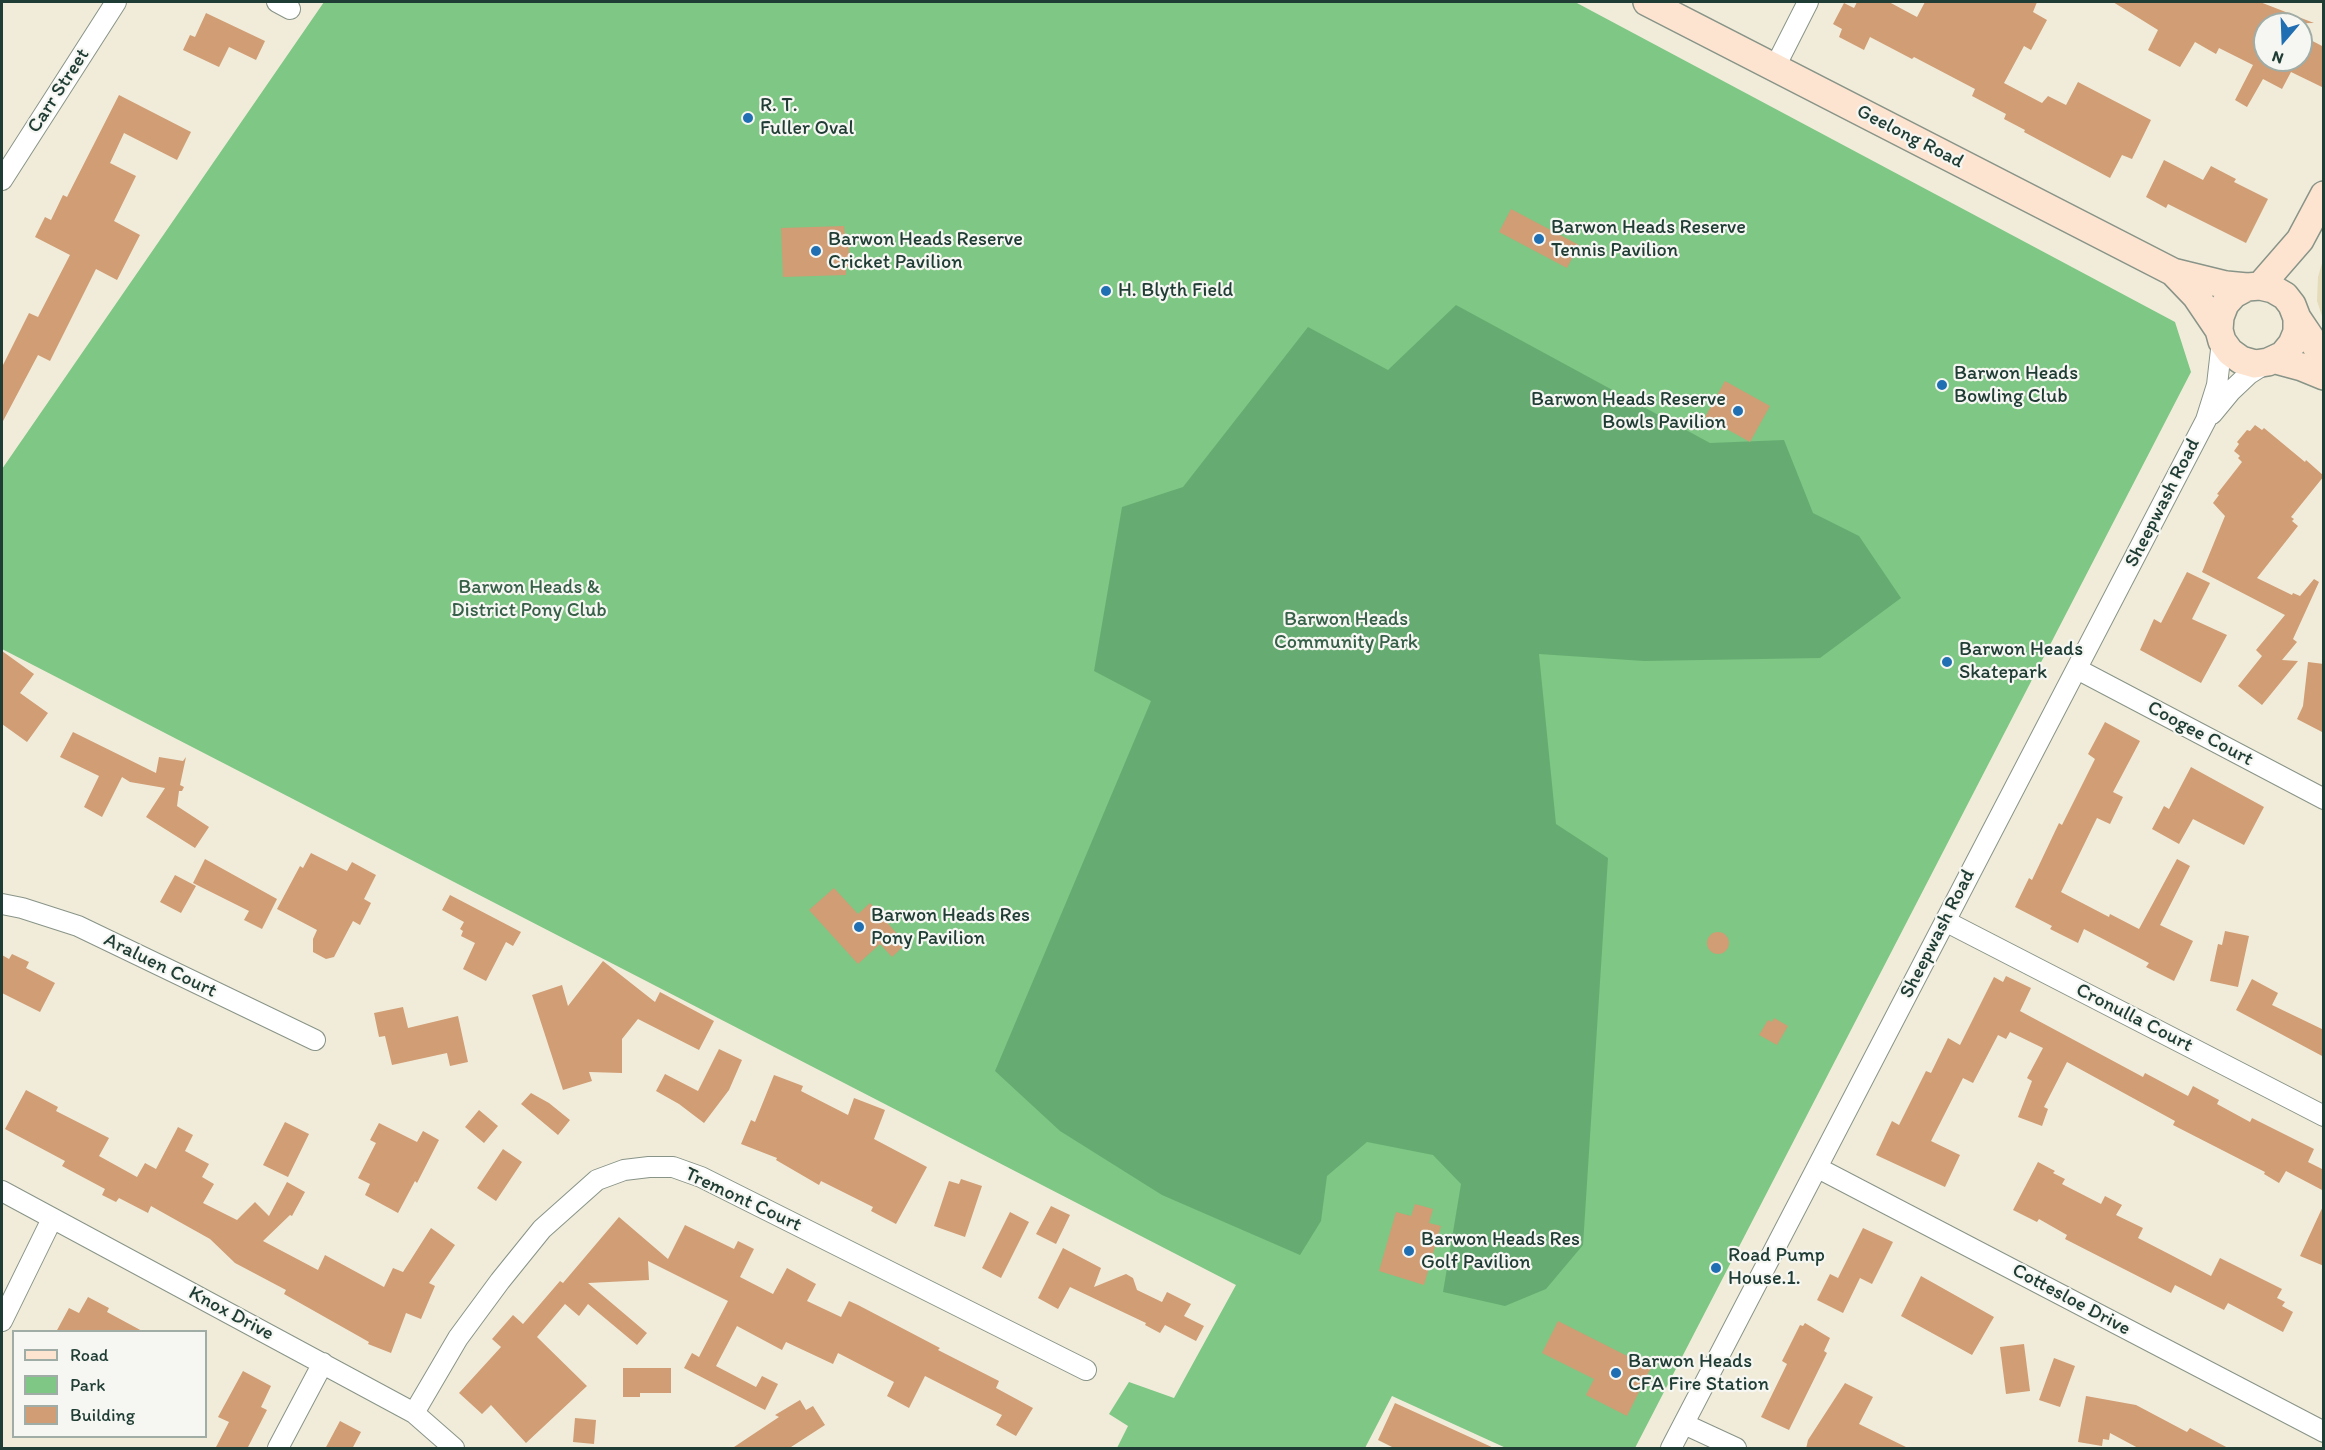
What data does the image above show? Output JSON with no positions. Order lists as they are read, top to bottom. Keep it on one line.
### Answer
{"streets":{"street":["Carr Street","Geelong Road","Sheepwash Road","Coogee Court","Araluen Court","Cronulla Court","Tremont Court","Cottesloe Drive","Knox Drive"]},"crossings":[["Geelong Road","Sheepwash Road"],["Sheepwash Road","Coogee Court"],["Sheepwash Road","Cronulla Court"],["Sheepwash Road","Cottesloe Drive"],["Tremont Court","Knox Drive"]],"parks":["Barwon Heads & District Pony Club","Barwon Heads Community Park"],"places":["R. T. Fuller Oval","Barwon Heads Reserve Tennis Pavilion","Barwon Heads Reserve Cricket Pavilion","H. Blyth Field","Barwon Heads Bowling Club","Barwon Heads Reserve Bowls Pavilion","Barwon Heads Skatepark","Barwon Heads Res Pony Pavilion","Barwon Heads Res Golf Pavilion","Road Pump House.1.","Barwon Heads CFA Fire Station"],"legend":["Road","Park","Building"],"north":"bottom"}
